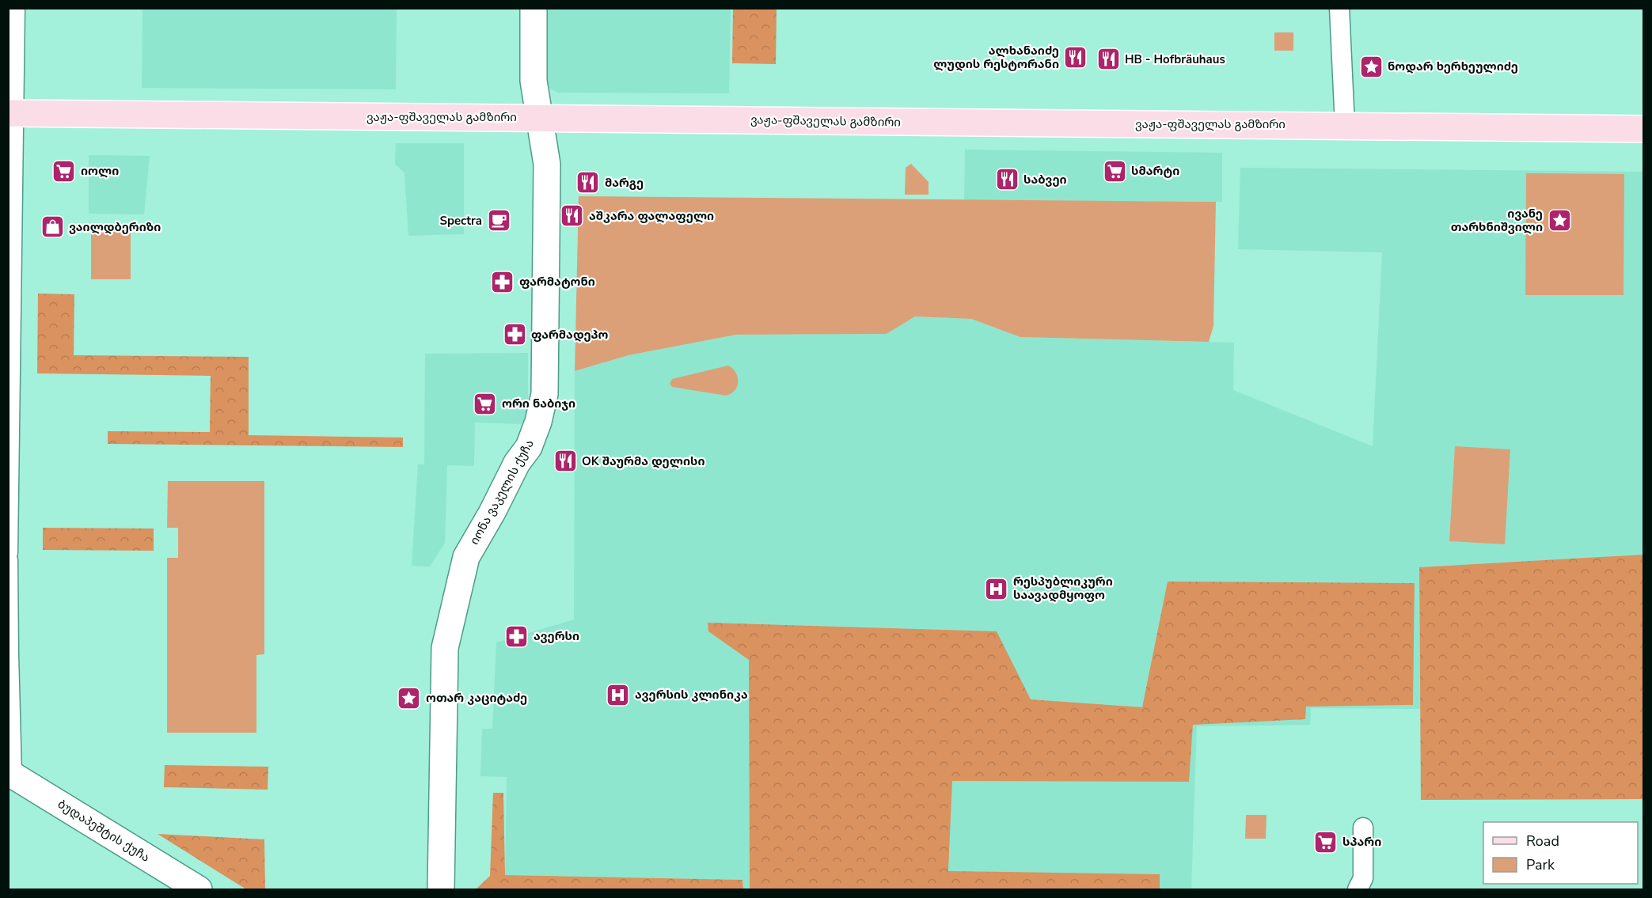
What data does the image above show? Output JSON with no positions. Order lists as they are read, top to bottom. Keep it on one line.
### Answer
{"streets":{"main road":["ვაჟა-ფშაველას გამზირი","იონა ვაკელის ქუჩა","ბუდაპეშტის ქუჩა"]},"crossings":[["ვაჟა-ფშაველას გამზირი","იონა ვაკელის ქუჩა"]],"places":{"restaurant":["ალხანაიძე ლუდის რესტორანი","HB - Hofbräuhaus","საბვეი","მარგე","აშკარა ფალაფელი","OK შაურმა დელისი"],"place":["ნოდარ ხერხეულიძე","ივანე თარხნიშვილი","ოთარ კაციტაძე"],"supermarket":["იოლი","სმარტი","ორი ნაბიჯი","სპარი"],"cafe":["Spectra"],"shop":["ვაილდბერიზი"],"pharmacy":["ფარმატონი","ფარმადეპო","ავერსი"],"hospital":["რესპუბლიკური საავადმყოფო","ავერსის კლინიკა"]},"legend":["Road","Park"]}
